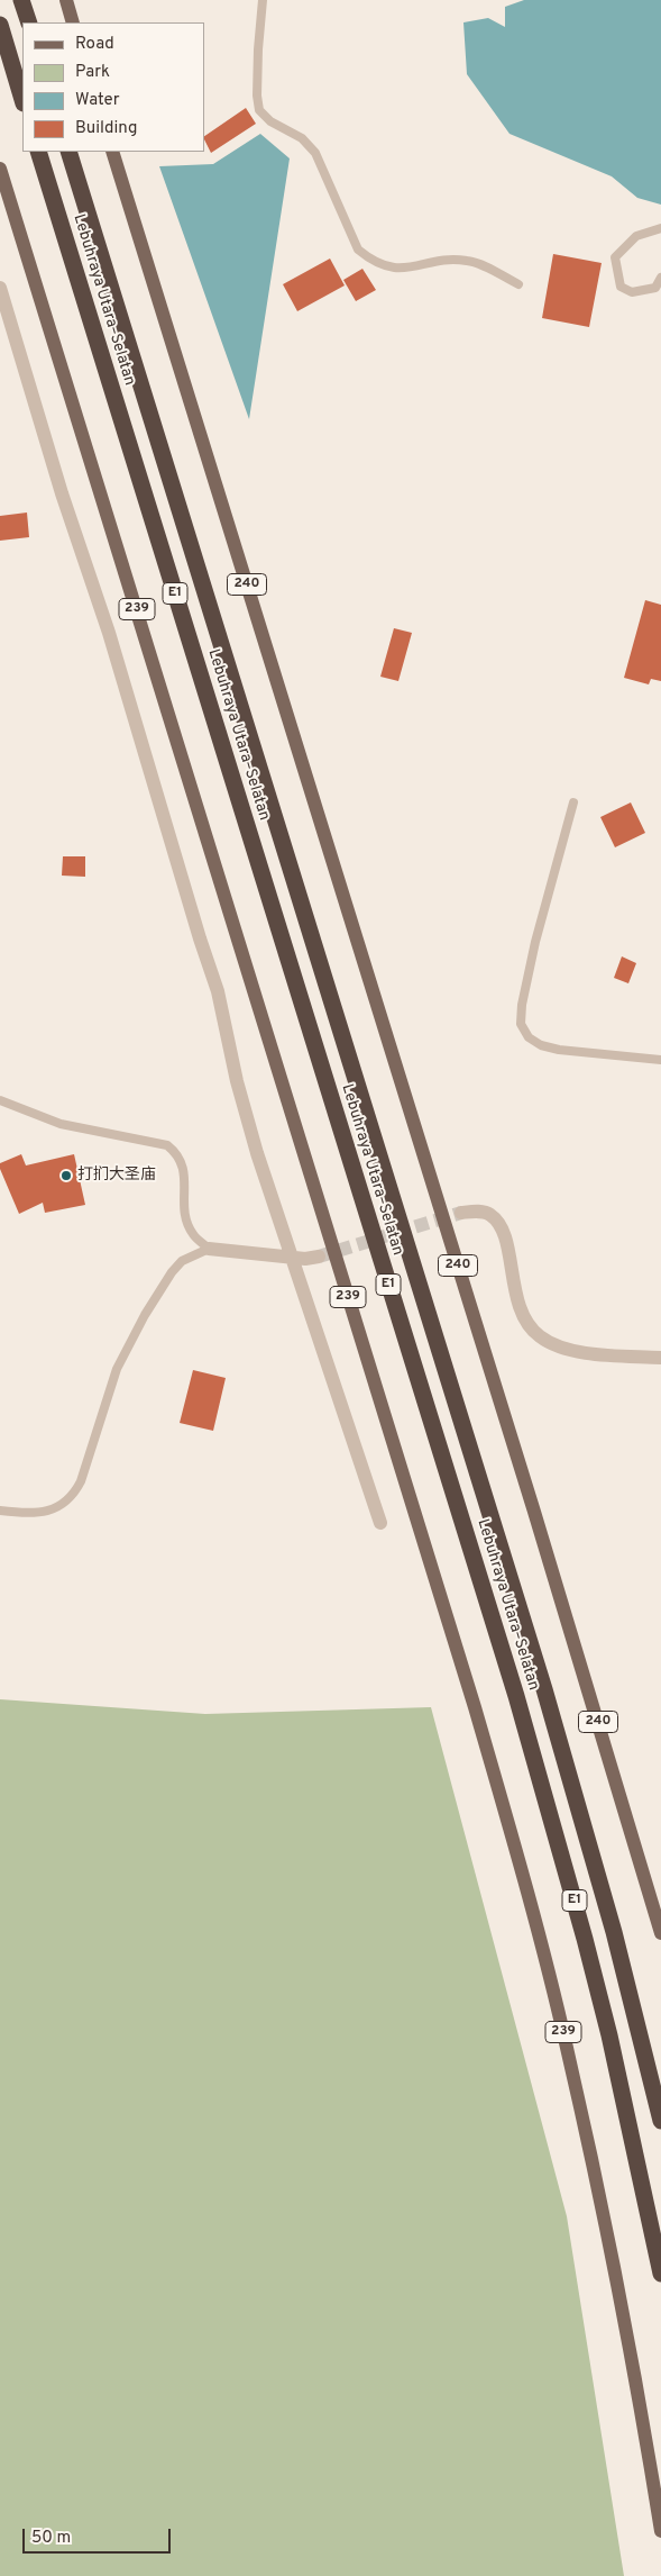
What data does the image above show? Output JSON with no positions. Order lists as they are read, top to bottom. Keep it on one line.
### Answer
{"streets":{"highway":["Lebuhraya Utara–Selatan","E1"],"main road":["240","239"]},"places":["打扪大圣庙"],"legend":["Road","Park","Water","Building"],"scale_bar":"50 m"}
